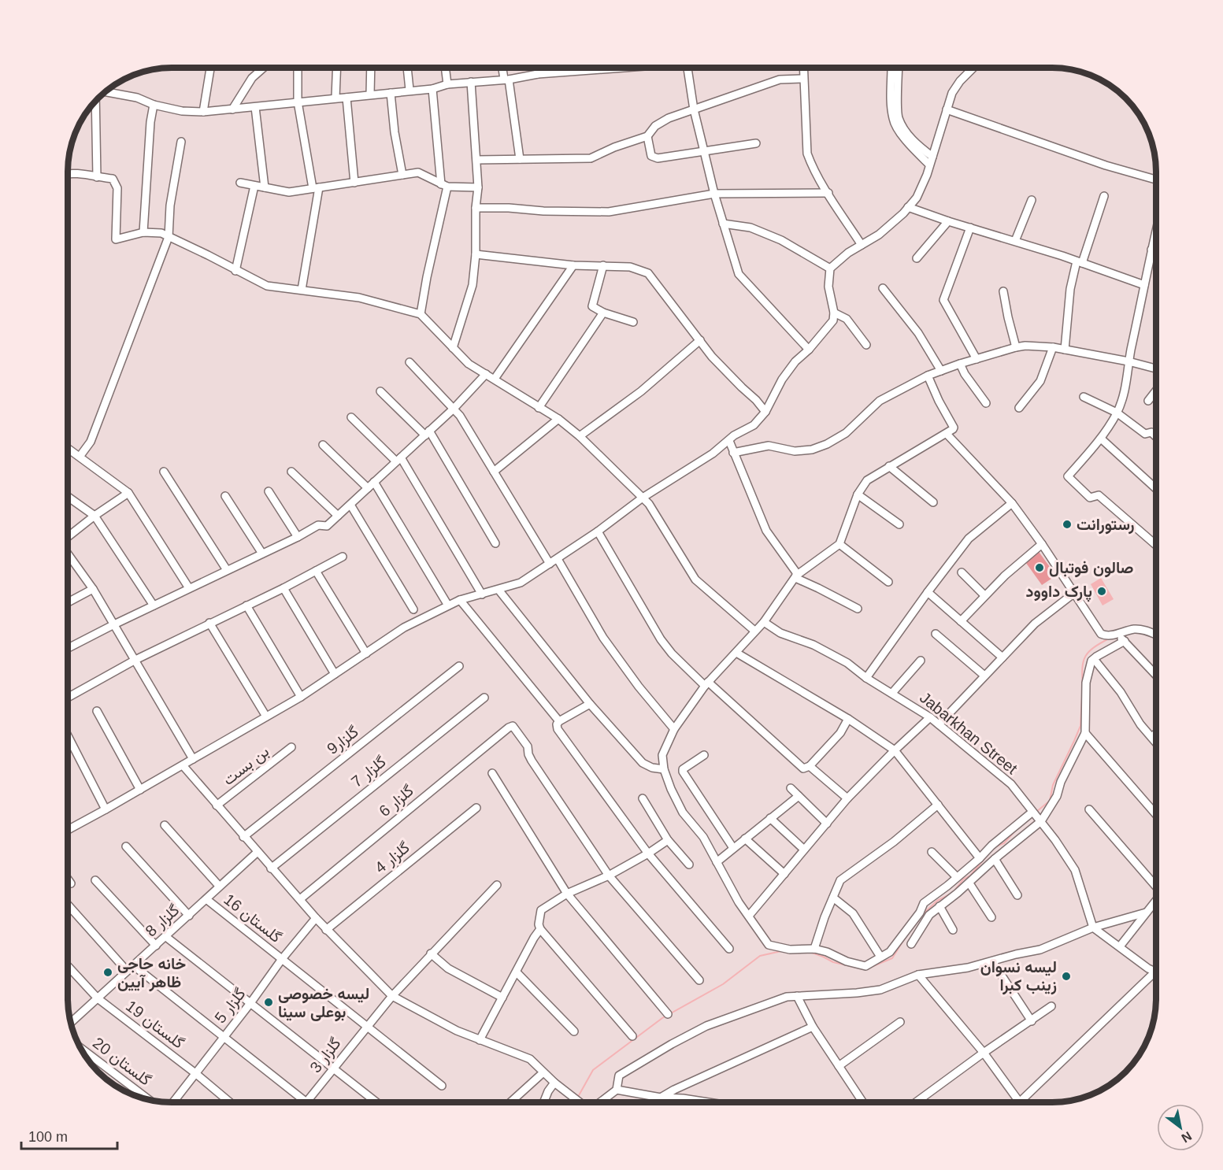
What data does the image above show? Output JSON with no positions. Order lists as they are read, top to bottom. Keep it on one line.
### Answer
{"streets":{"street":["Jabarkhan Street","گلزار9","بن بست","گلزار 7","گلزار 6","گلزار 4","گلستان 16","گلزار 8","گلزار 5","گلستان 19","گلزار 3","گلستان 20"]},"crossings":[["گلستان 16","گلزار 8"],["گلستان 16","گلزار 5"],["گلستان 16","گلزار 3"],["گلزار 8","گلستان 19"],["گلزار 5","گلستان 19"]],"places":["رستورانت","صالون فوتبال","پارک داوود","خانه حاجی ظاهر آیین","لیسه نسوان زینب کبرا","لیسه خصوصی بوعلی سینا"],"scale_bar":"100 m","north":"bottom right"}
